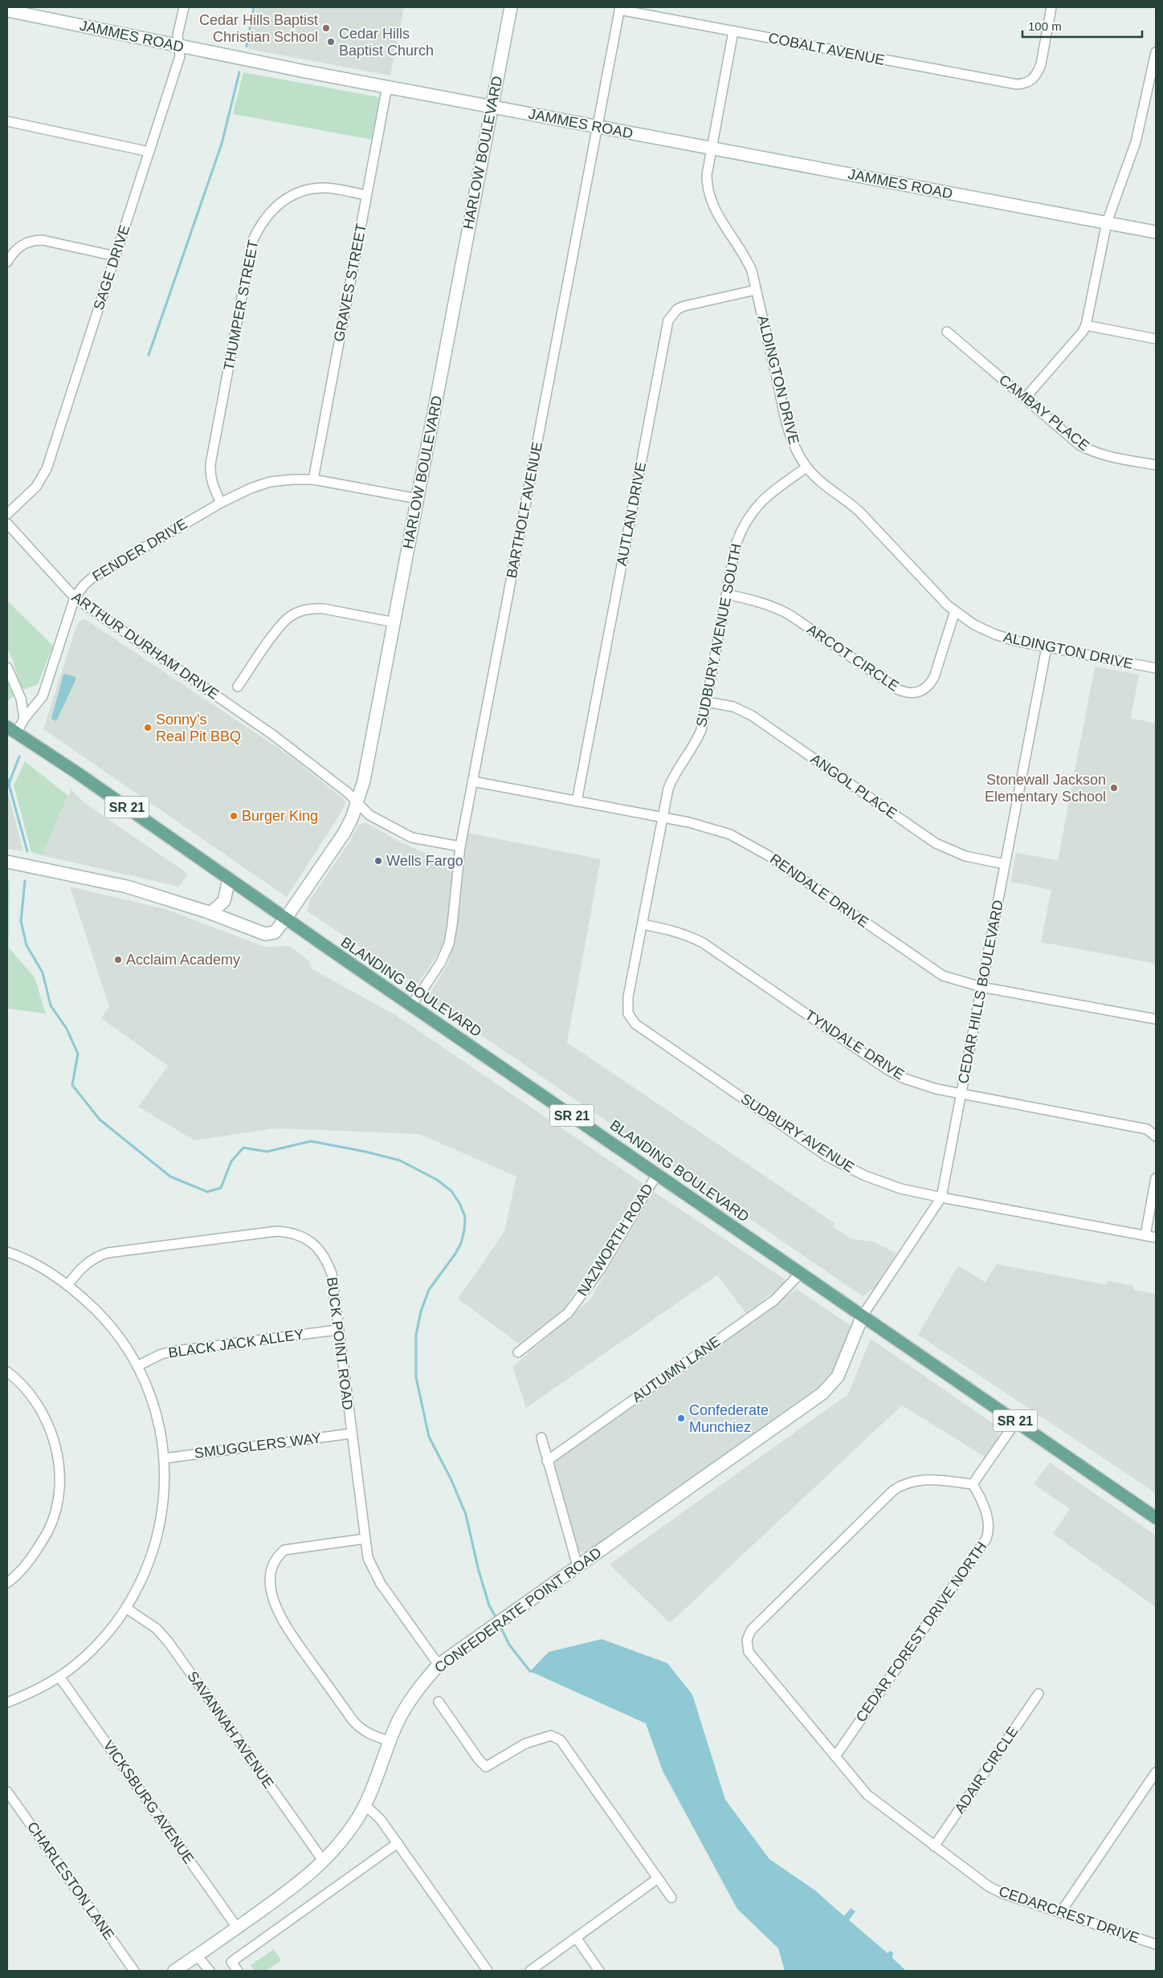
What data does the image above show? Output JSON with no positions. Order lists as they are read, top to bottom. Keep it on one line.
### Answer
{"streets":{"main road":["SR 21","BLANDING BOULEVARD"],"street":["JAMMES ROAD","COBALT AVENUE","HARLOW BOULEVARD","SAGE DRIVE","GRAVES STREET","THUMPER STREET","ALDINGTON DRIVE","CAMBAY PLACE","BARTHOLF AVENUE","AUTLAN DRIVE","FENDER DRIVE","SUDBURY AVENUE SOUTH","ARTHUR DURHAM DRIVE","ARCOT CIRCLE","ANGOL PLACE","RENDALE DRIVE","CEDAR HILLS BOULEVARD","TYNDALE DRIVE","SUDBURY AVENUE","NAZWORTH ROAD","BLACK JACK ALLEY","BUCK POINT ROAD","AUTUMN LANE","SMUGGLERS WAY","CONFEDERATE POINT ROAD","CEDAR FOREST DRIVE NORTH","SAVANNAH AVENUE","ADAIR CIRCLE","VICKSBURG AVENUE","CHARLESTON LANE","CEDARCREST DRIVE"]},"crossings":[["JAMMES ROAD","HARLOW BOULEVARD"],["JAMMES ROAD","SAGE DRIVE"],["JAMMES ROAD","GRAVES STREET"],["JAMMES ROAD","ALDINGTON DRIVE"],["JAMMES ROAD","BARTHOLF AVENUE"],["COBALT AVENUE","ALDINGTON DRIVE"],["COBALT AVENUE","BARTHOLF AVENUE"],["HARLOW BOULEVARD","FENDER DRIVE"],["HARLOW BOULEVARD","ARTHUR DURHAM DRIVE"],["HARLOW BOULEVARD","BLANDING BOULEVARD"],["GRAVES STREET","THUMPER STREET"],["GRAVES STREET","FENDER DRIVE"],["THUMPER STREET","FENDER DRIVE"],["ALDINGTON DRIVE","AUTLAN DRIVE"],["ALDINGTON DRIVE","SUDBURY AVENUE SOUTH"],["ALDINGTON DRIVE","ARCOT CIRCLE"],["ALDINGTON DRIVE","CEDAR HILLS BOULEVARD"],["BARTHOLF AVENUE","ARTHUR DURHAM DRIVE"],["BARTHOLF AVENUE","RENDALE DRIVE"],["BARTHOLF AVENUE","BLANDING BOULEVARD"],["AUTLAN DRIVE","RENDALE DRIVE"],["FENDER DRIVE","ARTHUR DURHAM DRIVE"],["SUDBURY AVENUE SOUTH","ARCOT CIRCLE"],["SUDBURY AVENUE SOUTH","ANGOL PLACE"],["SUDBURY AVENUE SOUTH","RENDALE DRIVE"],["SUDBURY AVENUE SOUTH","TYNDALE DRIVE"],["SUDBURY AVENUE SOUTH","SUDBURY AVENUE"],["ANGOL PLACE","CEDAR HILLS BOULEVARD"],["RENDALE DRIVE","CEDAR HILLS BOULEVARD"],["BLANDING BOULEVARD","CEDAR HILLS BOULEVARD"],["BLANDING BOULEVARD","NAZWORTH ROAD"],["BLANDING BOULEVARD","AUTUMN LANE"],["BLANDING BOULEVARD","CONFEDERATE POINT ROAD"],["CEDAR HILLS BOULEVARD","TYNDALE DRIVE"],["CEDAR HILLS BOULEVARD","SUDBURY AVENUE"],["CEDAR HILLS BOULEVARD","CONFEDERATE POINT ROAD"],["BLACK JACK ALLEY","BUCK POINT ROAD"],["BUCK POINT ROAD","SMUGGLERS WAY"],["BUCK POINT ROAD","CONFEDERATE POINT ROAD"],["CONFEDERATE POINT ROAD","SAVANNAH AVENUE"],["CONFEDERATE POINT ROAD","VICKSBURG AVENUE"],["CEDAR FOREST DRIVE NORTH","CEDARCREST DRIVE"],["ADAIR CIRCLE","CEDARCREST DRIVE"]],"places":["Cedar Hills Baptist Christian School","Cedar Hills Baptist Church","Sonny's Real Pit BBQ","Stonewall Jackson Elementary School","Burger King","Wells Fargo","Acclaim Academy","Confederate Munchiez"],"scale_bar":"100 m"}
